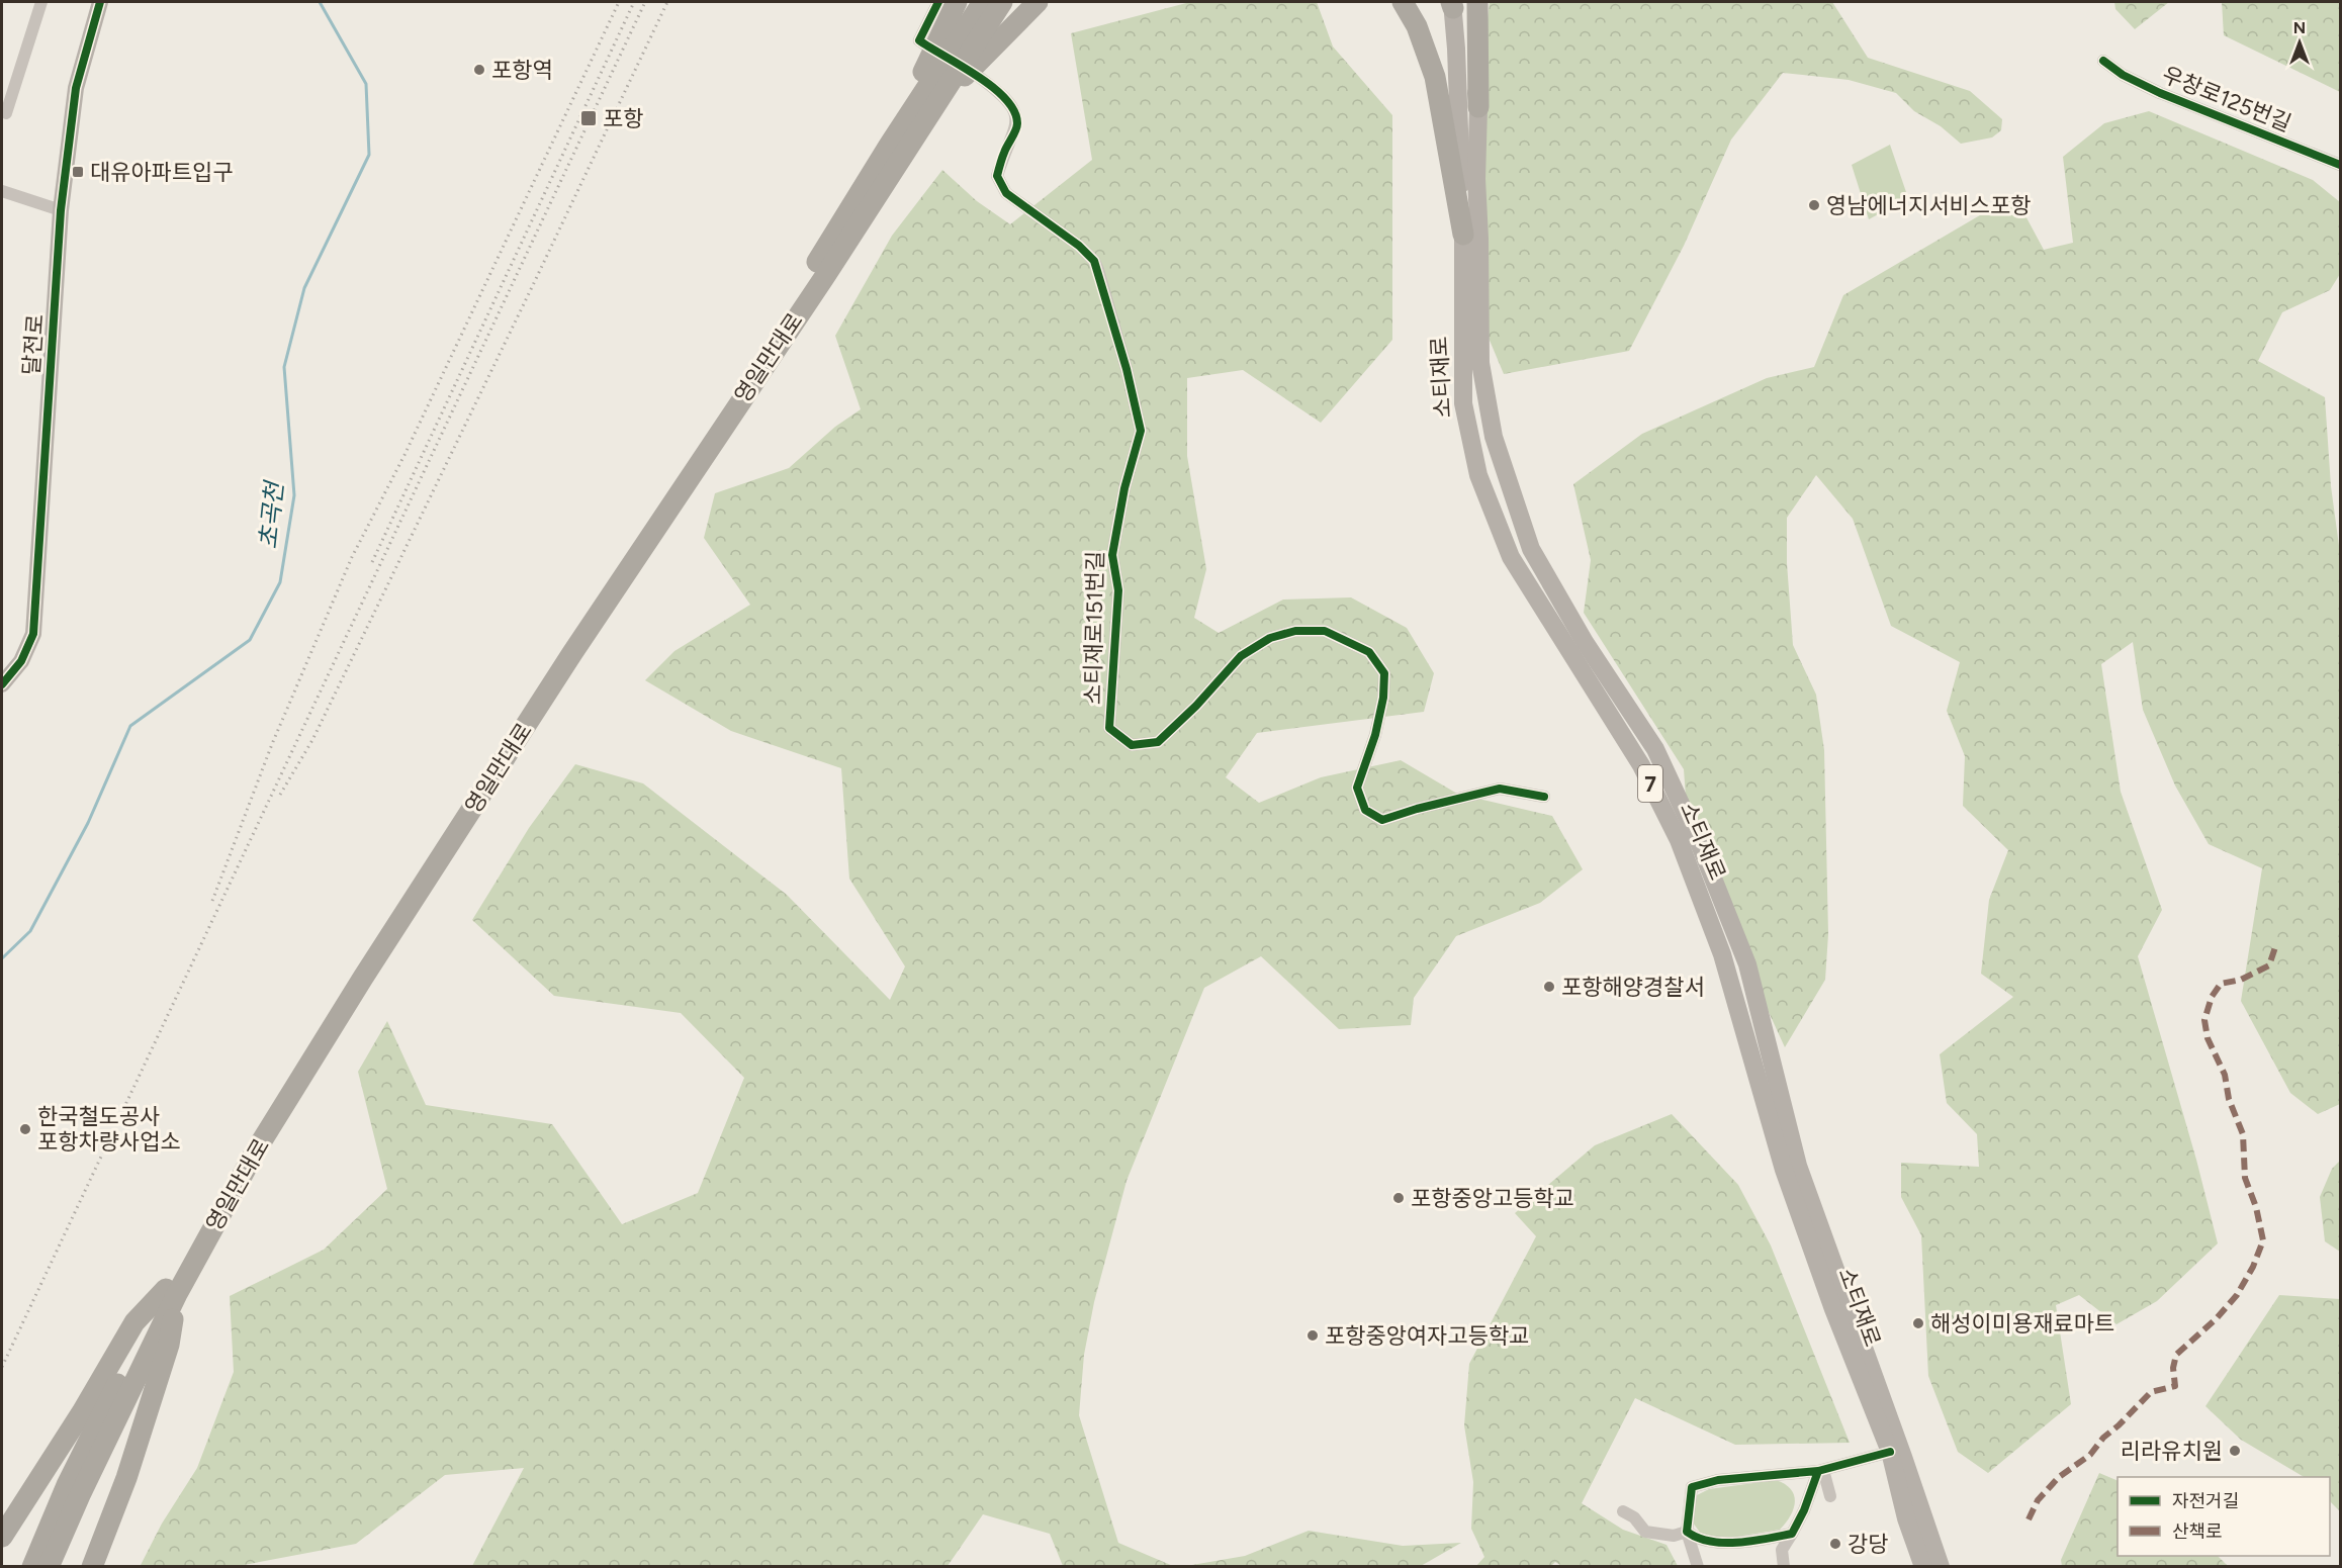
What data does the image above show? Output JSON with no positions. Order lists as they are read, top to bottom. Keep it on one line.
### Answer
{"streets":{"highway":["영일만대로"],"main road":["소티재로","7"],"street":["우창로125번길","달전로","소티재로151번길"]},"water":["초곡천"],"places":{"other":["포항역","영남에너지서비스포항","포항해양경찰서","한국철도공사 포항차량사업소","포항중앙고등학교","해성이미용재료마트","포항중앙여자고등학교","리라유치원","강당"],"transit":["포항","대유아파트입구"]},"legend":["자전거길","산책로"],"north":"top"}
